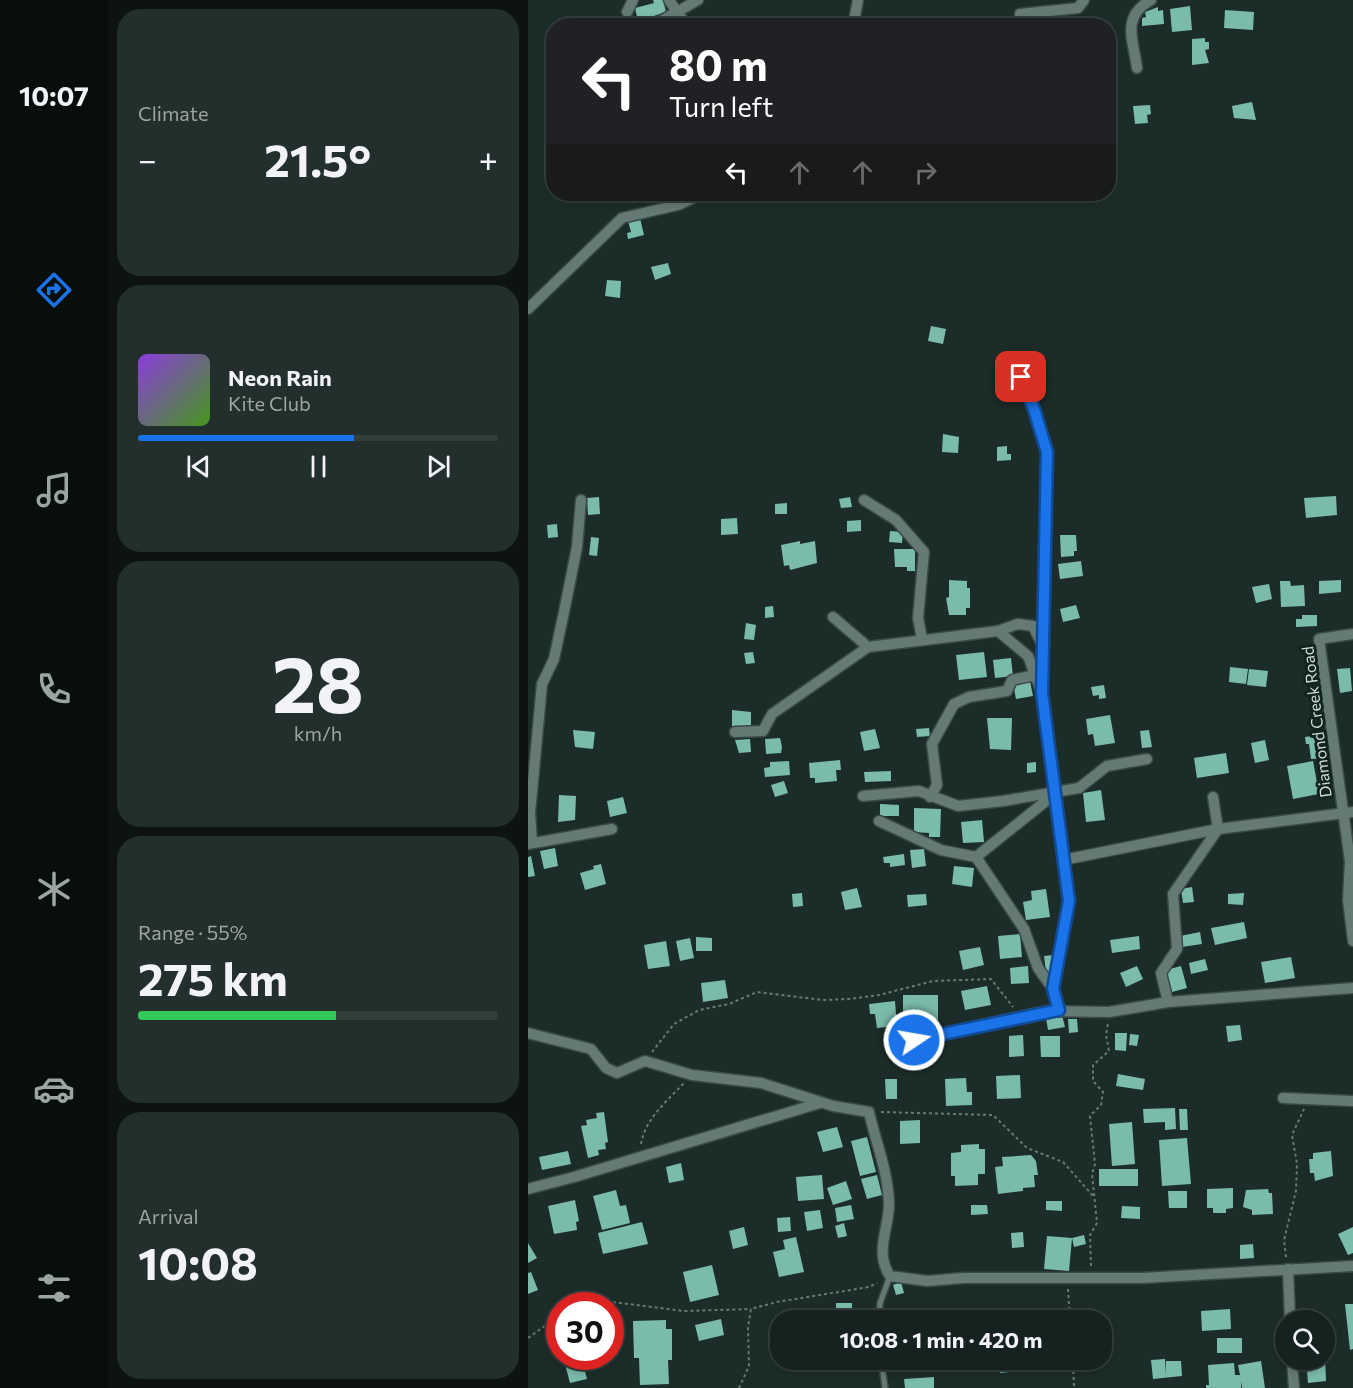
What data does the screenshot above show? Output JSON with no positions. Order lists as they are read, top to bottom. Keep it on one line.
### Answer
{"streets":{"street":["Diamond Creek Road"]},"page":{"tabs":"10:07","tile":["Climate",["28","km/h"],["Range · 55%","275 km"],["Arrival","10:08"]],"turn":["80 m","Turn left"],"heat":["−","21.5°","+"],"song":["Neon Rain","Kite Club"],"limit":"30","trip":"10:08 · 1 min · 420 m"}}
